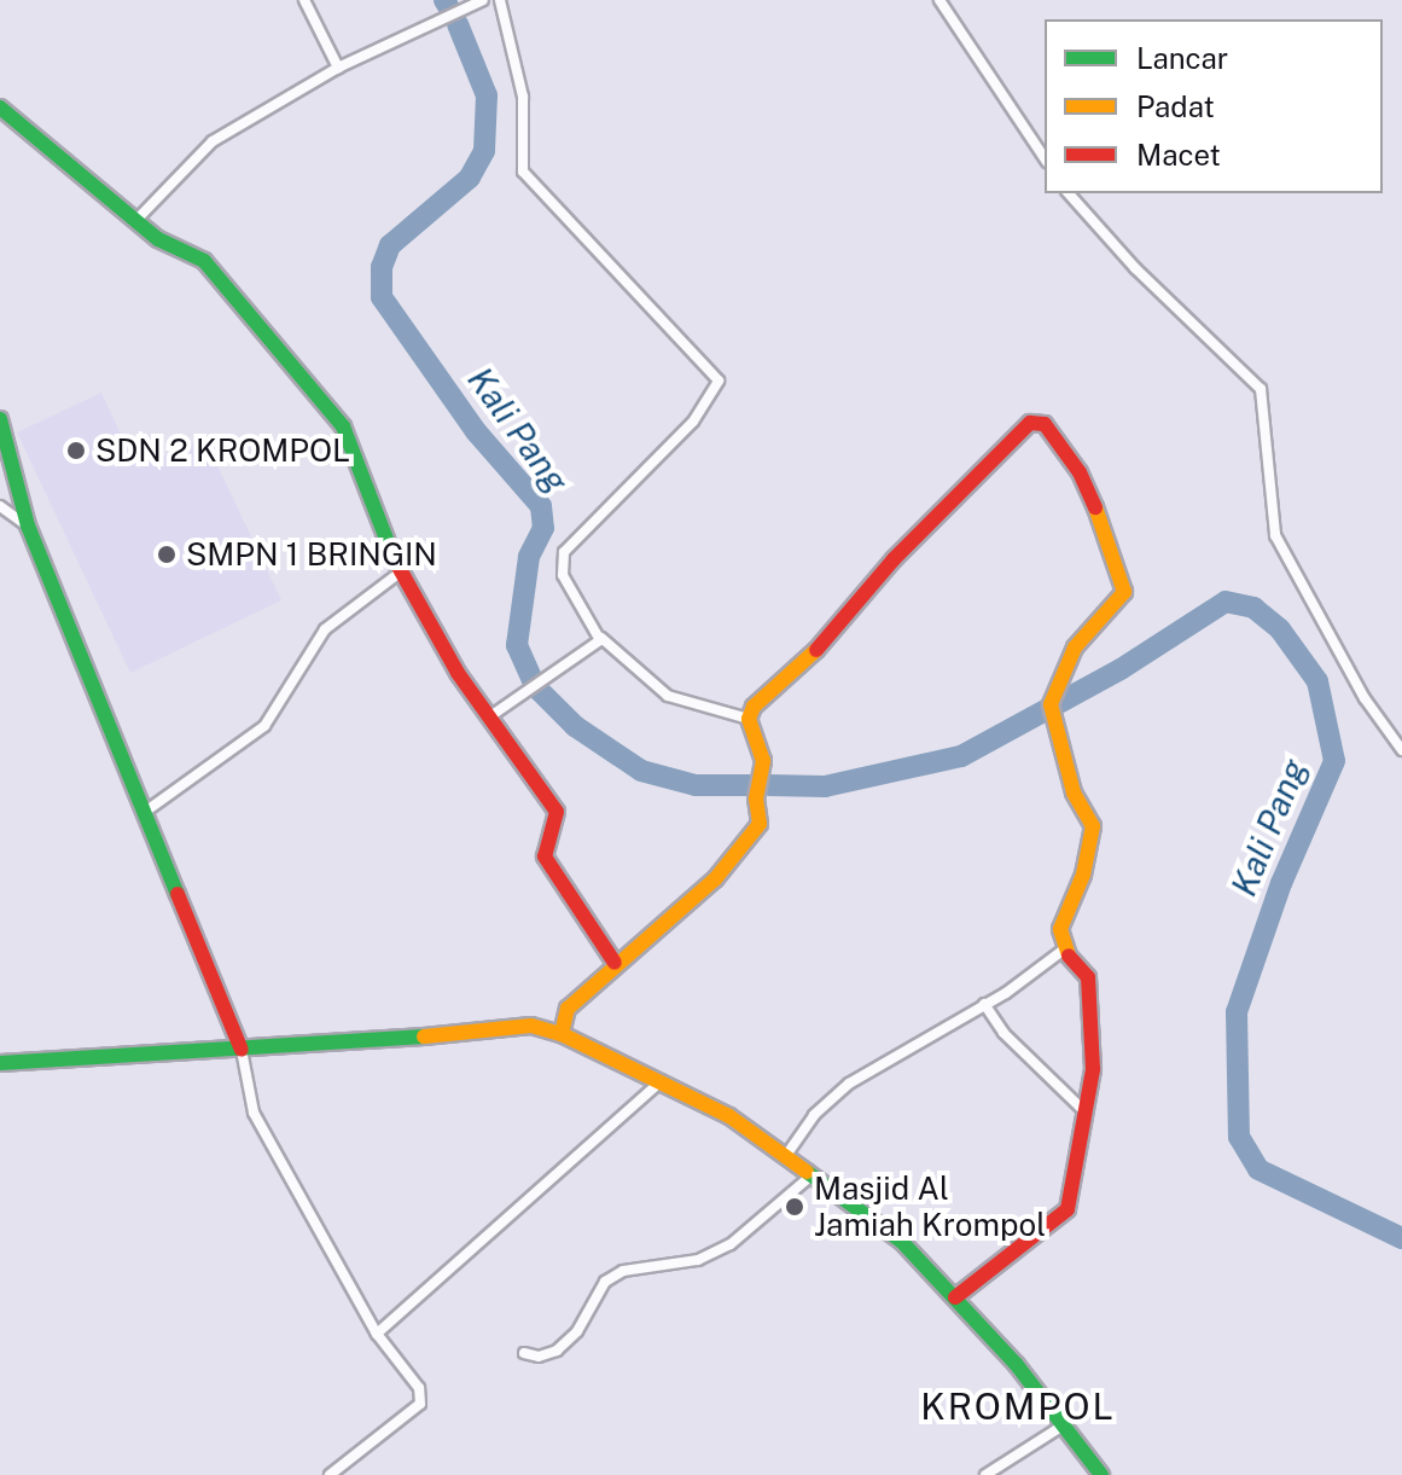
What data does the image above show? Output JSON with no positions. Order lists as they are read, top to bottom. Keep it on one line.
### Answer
{"districts":["KROMPOL"],"water":["Kali Pang"],"places":["SDN 2 KROMPOL","SMPN 1 BRINGIN","Masjid Al Jamiah Krompol"],"legend":["Lancar","Padat","Macet"]}
